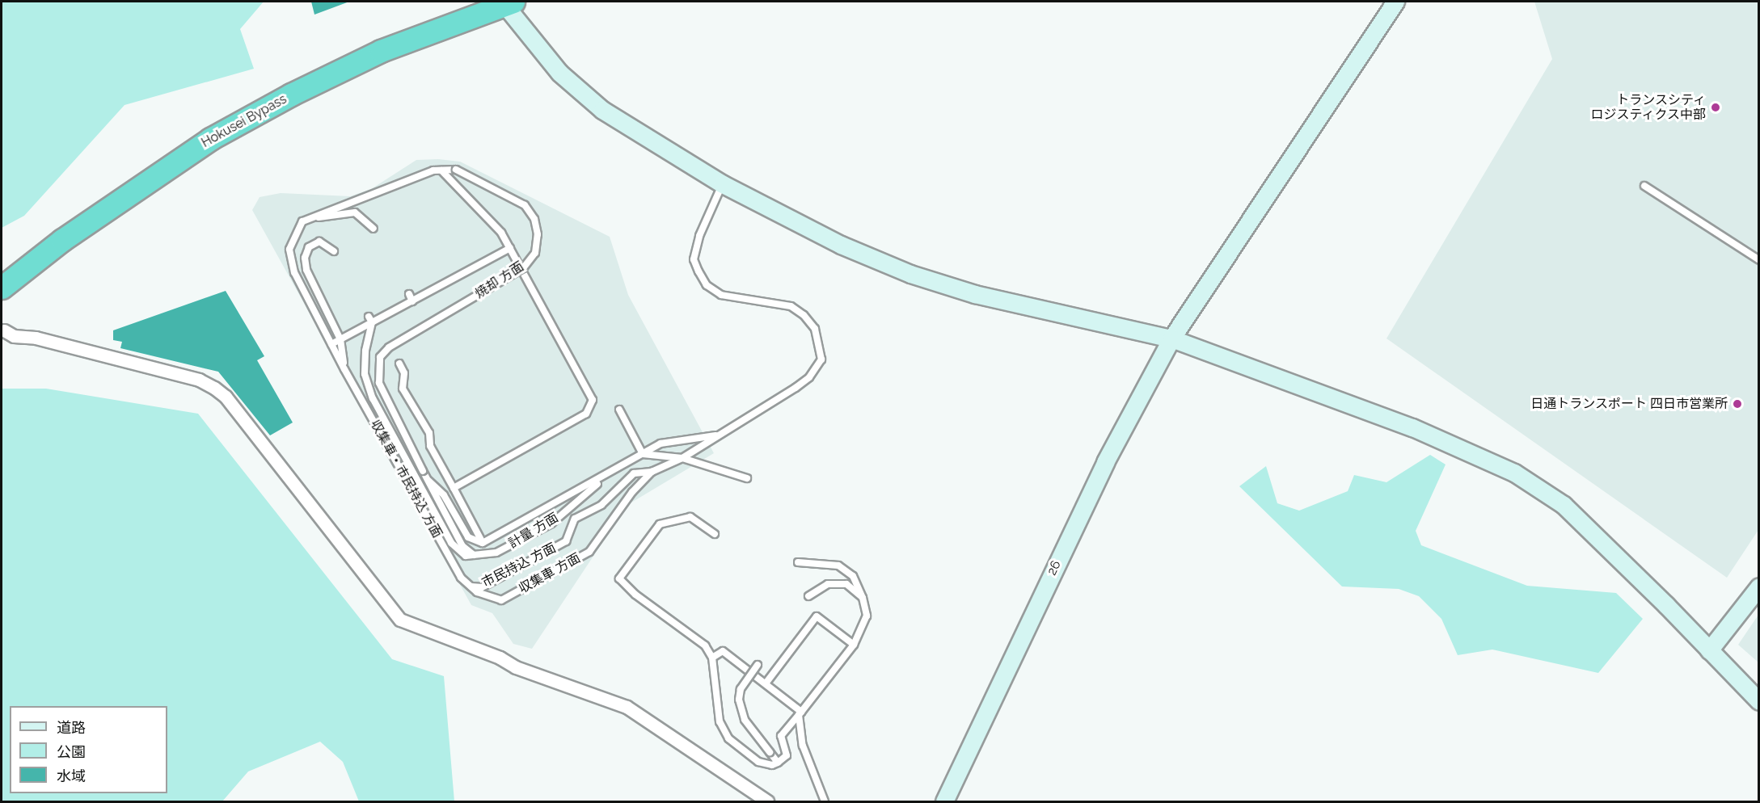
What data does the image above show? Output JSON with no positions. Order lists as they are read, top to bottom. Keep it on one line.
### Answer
{"streets":{"highway":["Hokusei Bypass"],"street":["26"],"lane":["焼却 方面","収集車・市民持込 方面","計量 方面","市民持込 方面","収集車 方面"]},"crossings":[["焼却 方面","収集車・市民持込 方面"],["収集車・市民持込 方面","市民持込 方面"],["収集車・市民持込 方面","収集車 方面"],["市民持込 方面","収集車 方面"]],"places":["トランスシティ ロジスティクス中部","日通トランスポート 四日市営業所"],"legend":["道路","公園","水域"]}
